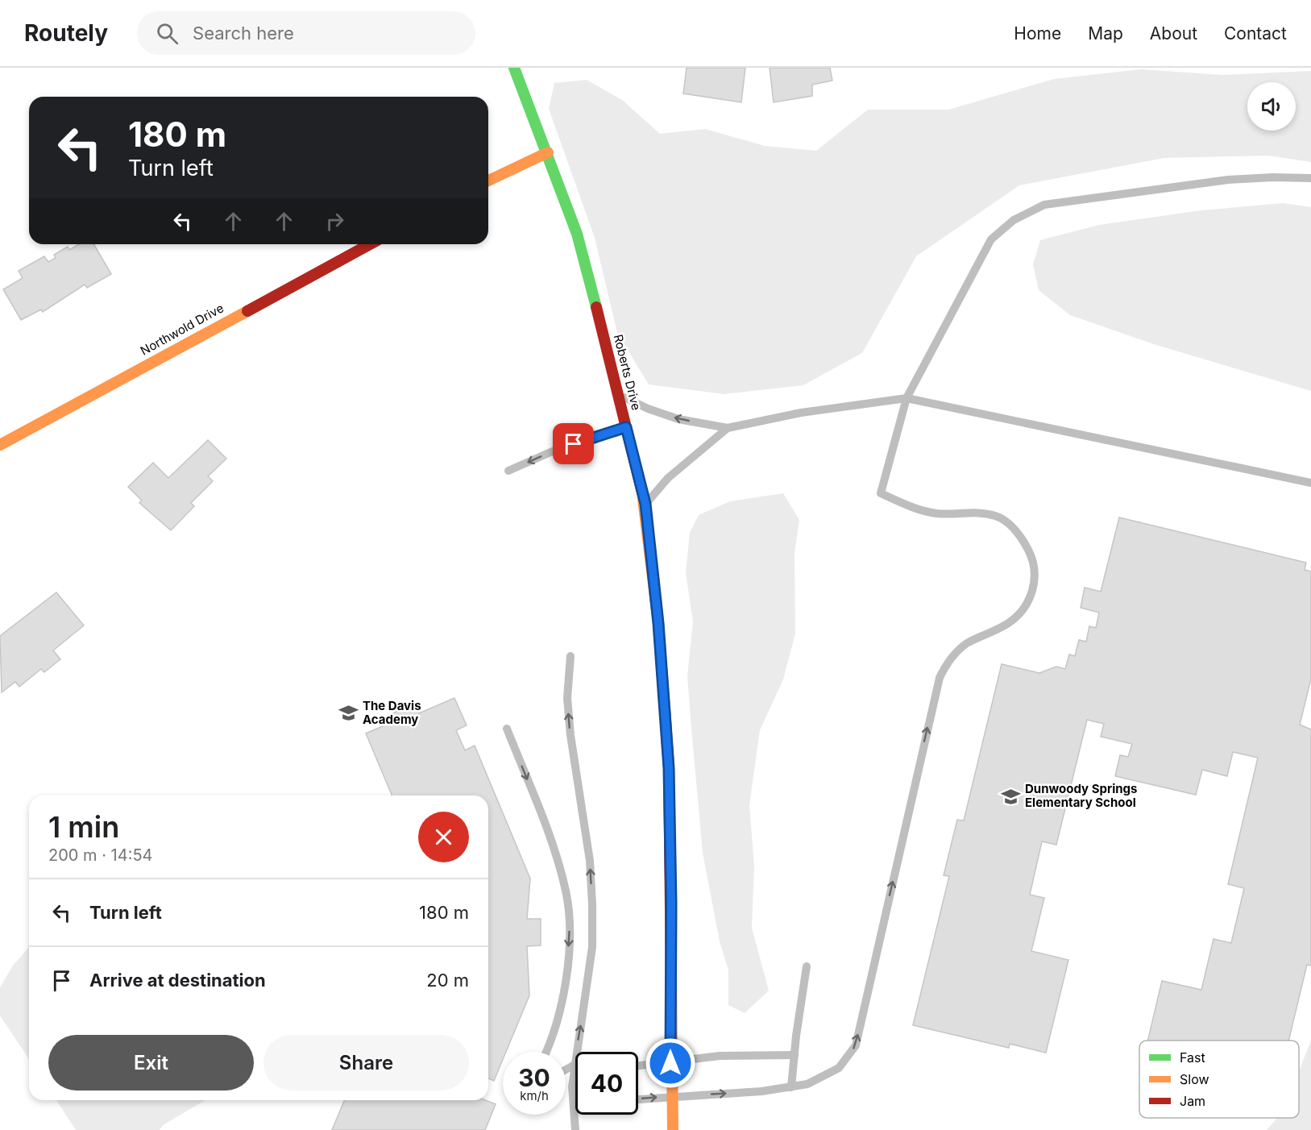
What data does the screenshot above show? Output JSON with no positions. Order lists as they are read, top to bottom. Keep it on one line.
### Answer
{"streets":{"street":["Northwold Drive","Roberts Drive"]},"places":{"school or university":["The Davis Academy","Dunwoody Springs Elementary School"]},"legend":["Fast","Slow","Jam"],"page":{"header":"Routely","search":"Search here","nav":["Home","Map","About","Contact"],"turn":["180 m","Turn left"],"heading":["1 min","200 m · 14:54"],"list":[{"name":"Turn left","value":"180 m"},{"name":"Arrive at destination","value":"20 m"}],"buttons":["Exit","Share"],"speed":"30 km/h","limit":"40"}}
